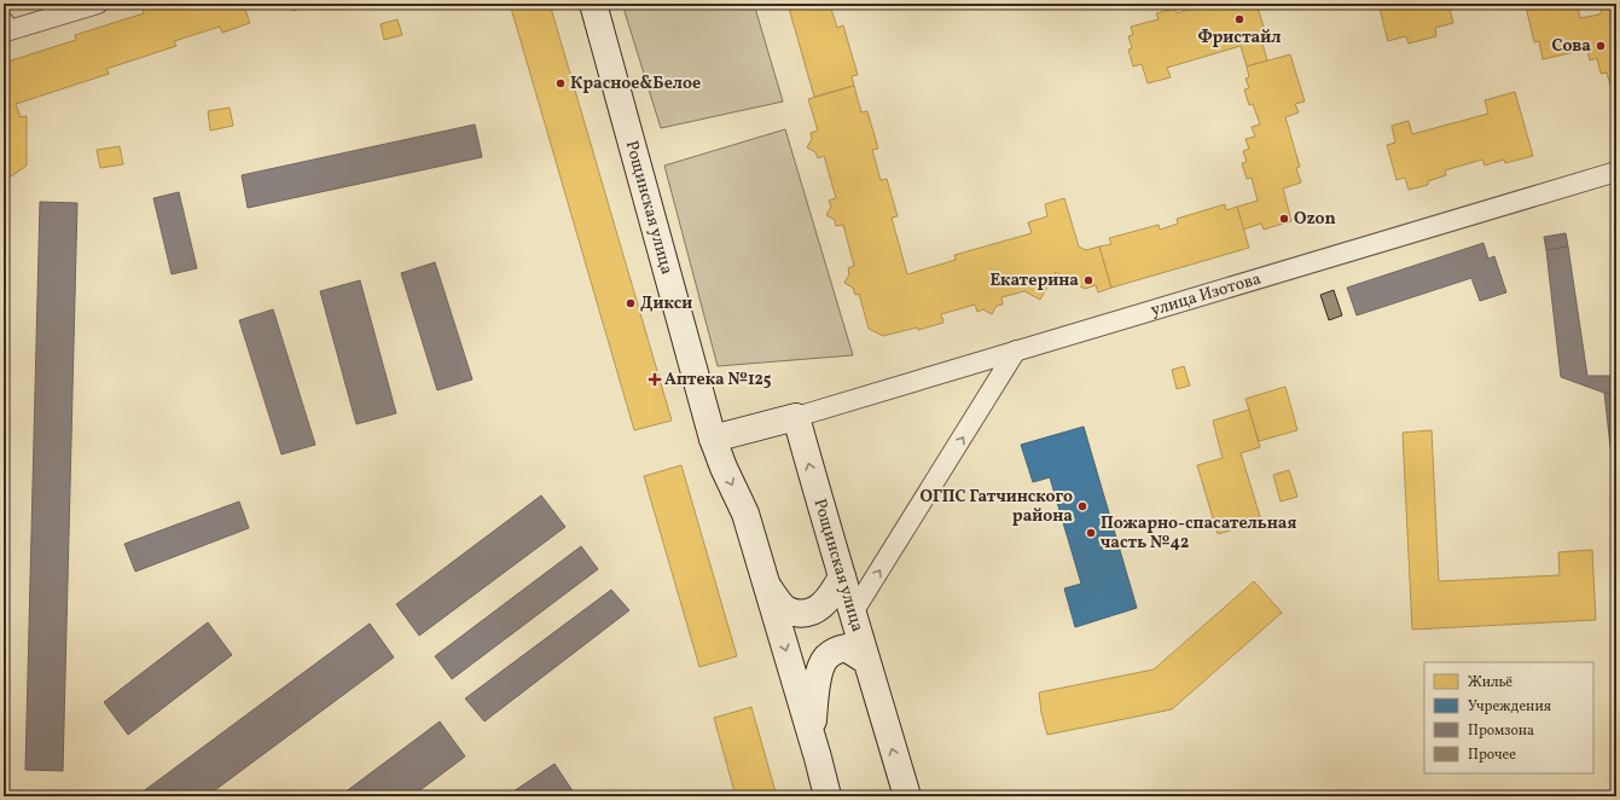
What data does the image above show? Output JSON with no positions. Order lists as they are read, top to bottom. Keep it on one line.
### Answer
{"streets":{"street":["Рощинская улица","улица Изотова"]},"crossings":[["Рощинская улица","улица Изотова"]],"places":{"other":["Фристайл","Сова","Красное&Белое","Ozon","Екатерина","Дикси","ОГПС Гатчинского района","Пожарно-спасательная часть №42"],"health":["Аптека №125"]},"legend":["Жильё","Учреждения","Промзона","Прочее"]}
